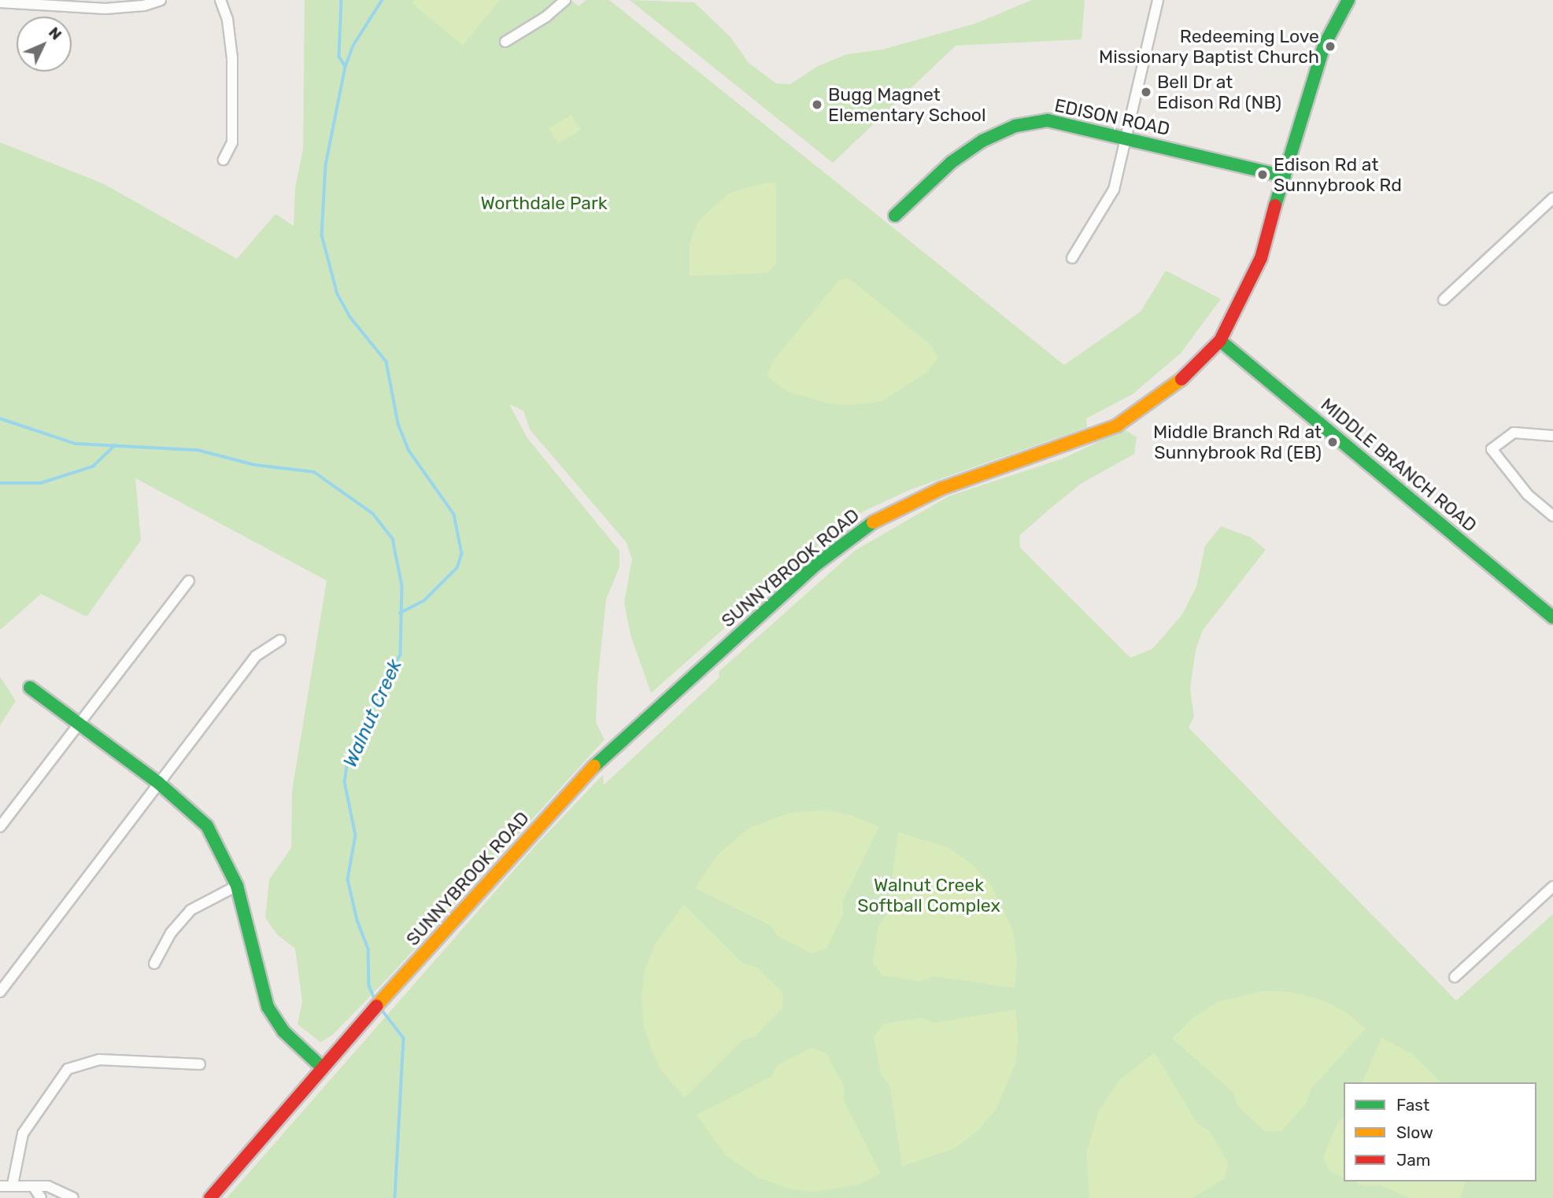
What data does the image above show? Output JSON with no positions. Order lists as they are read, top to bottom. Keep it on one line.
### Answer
{"streets":{"main road":["EDISON ROAD","MIDDLE BRANCH ROAD","SUNNYBROOK ROAD"]},"crossings":[["EDISON ROAD","SUNNYBROOK ROAD"],["MIDDLE BRANCH ROAD","SUNNYBROOK ROAD"]],"water":["Walnut Creek"],"parks":["Worthdale Park","Walnut Creek Softball Complex"],"places":["Redeeming Love Missionary Baptist Church","Bell Dr at Edison Rd (NB)","Bugg Magnet Elementary School","Edison Rd at Sunnybrook Rd","Middle Branch Rd at Sunnybrook Rd (EB)"],"legend":["Fast","Slow","Jam"],"north":"top right"}
